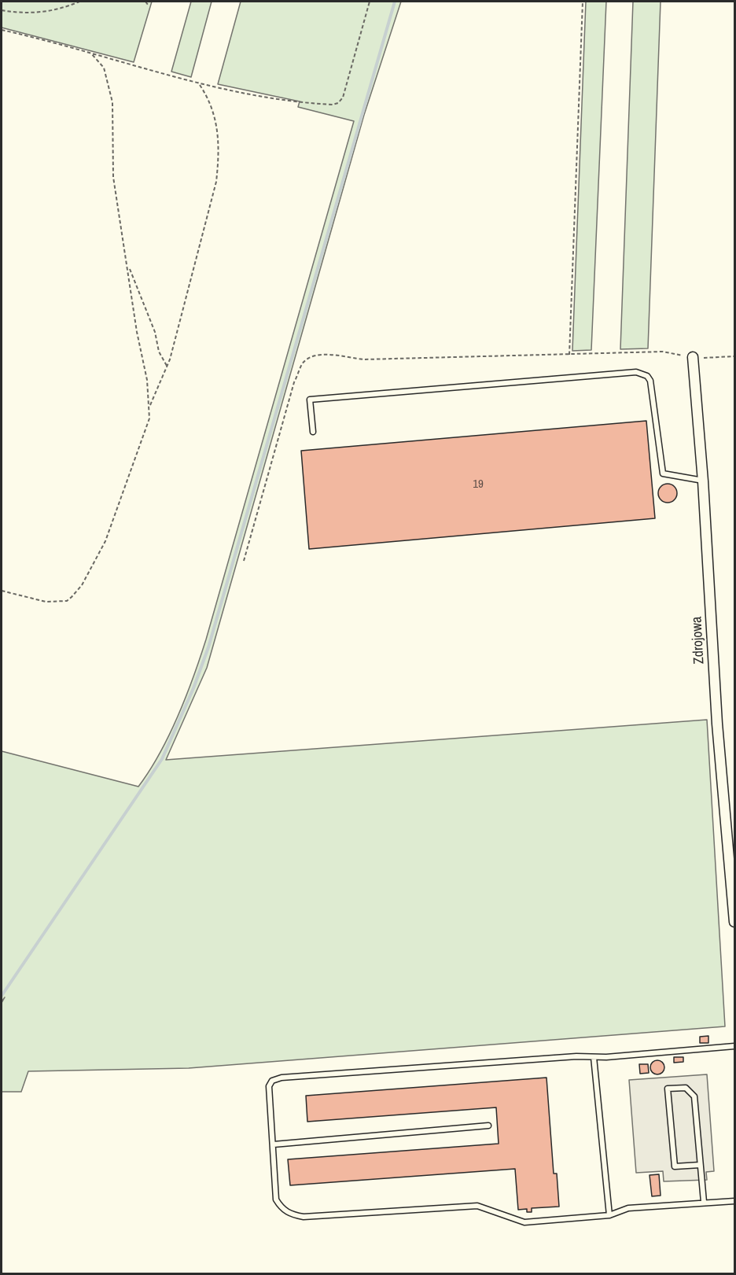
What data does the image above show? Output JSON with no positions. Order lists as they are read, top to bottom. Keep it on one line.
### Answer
{"streets":{"street":["Zdrojowa"]},"house_numbers":["19"]}
